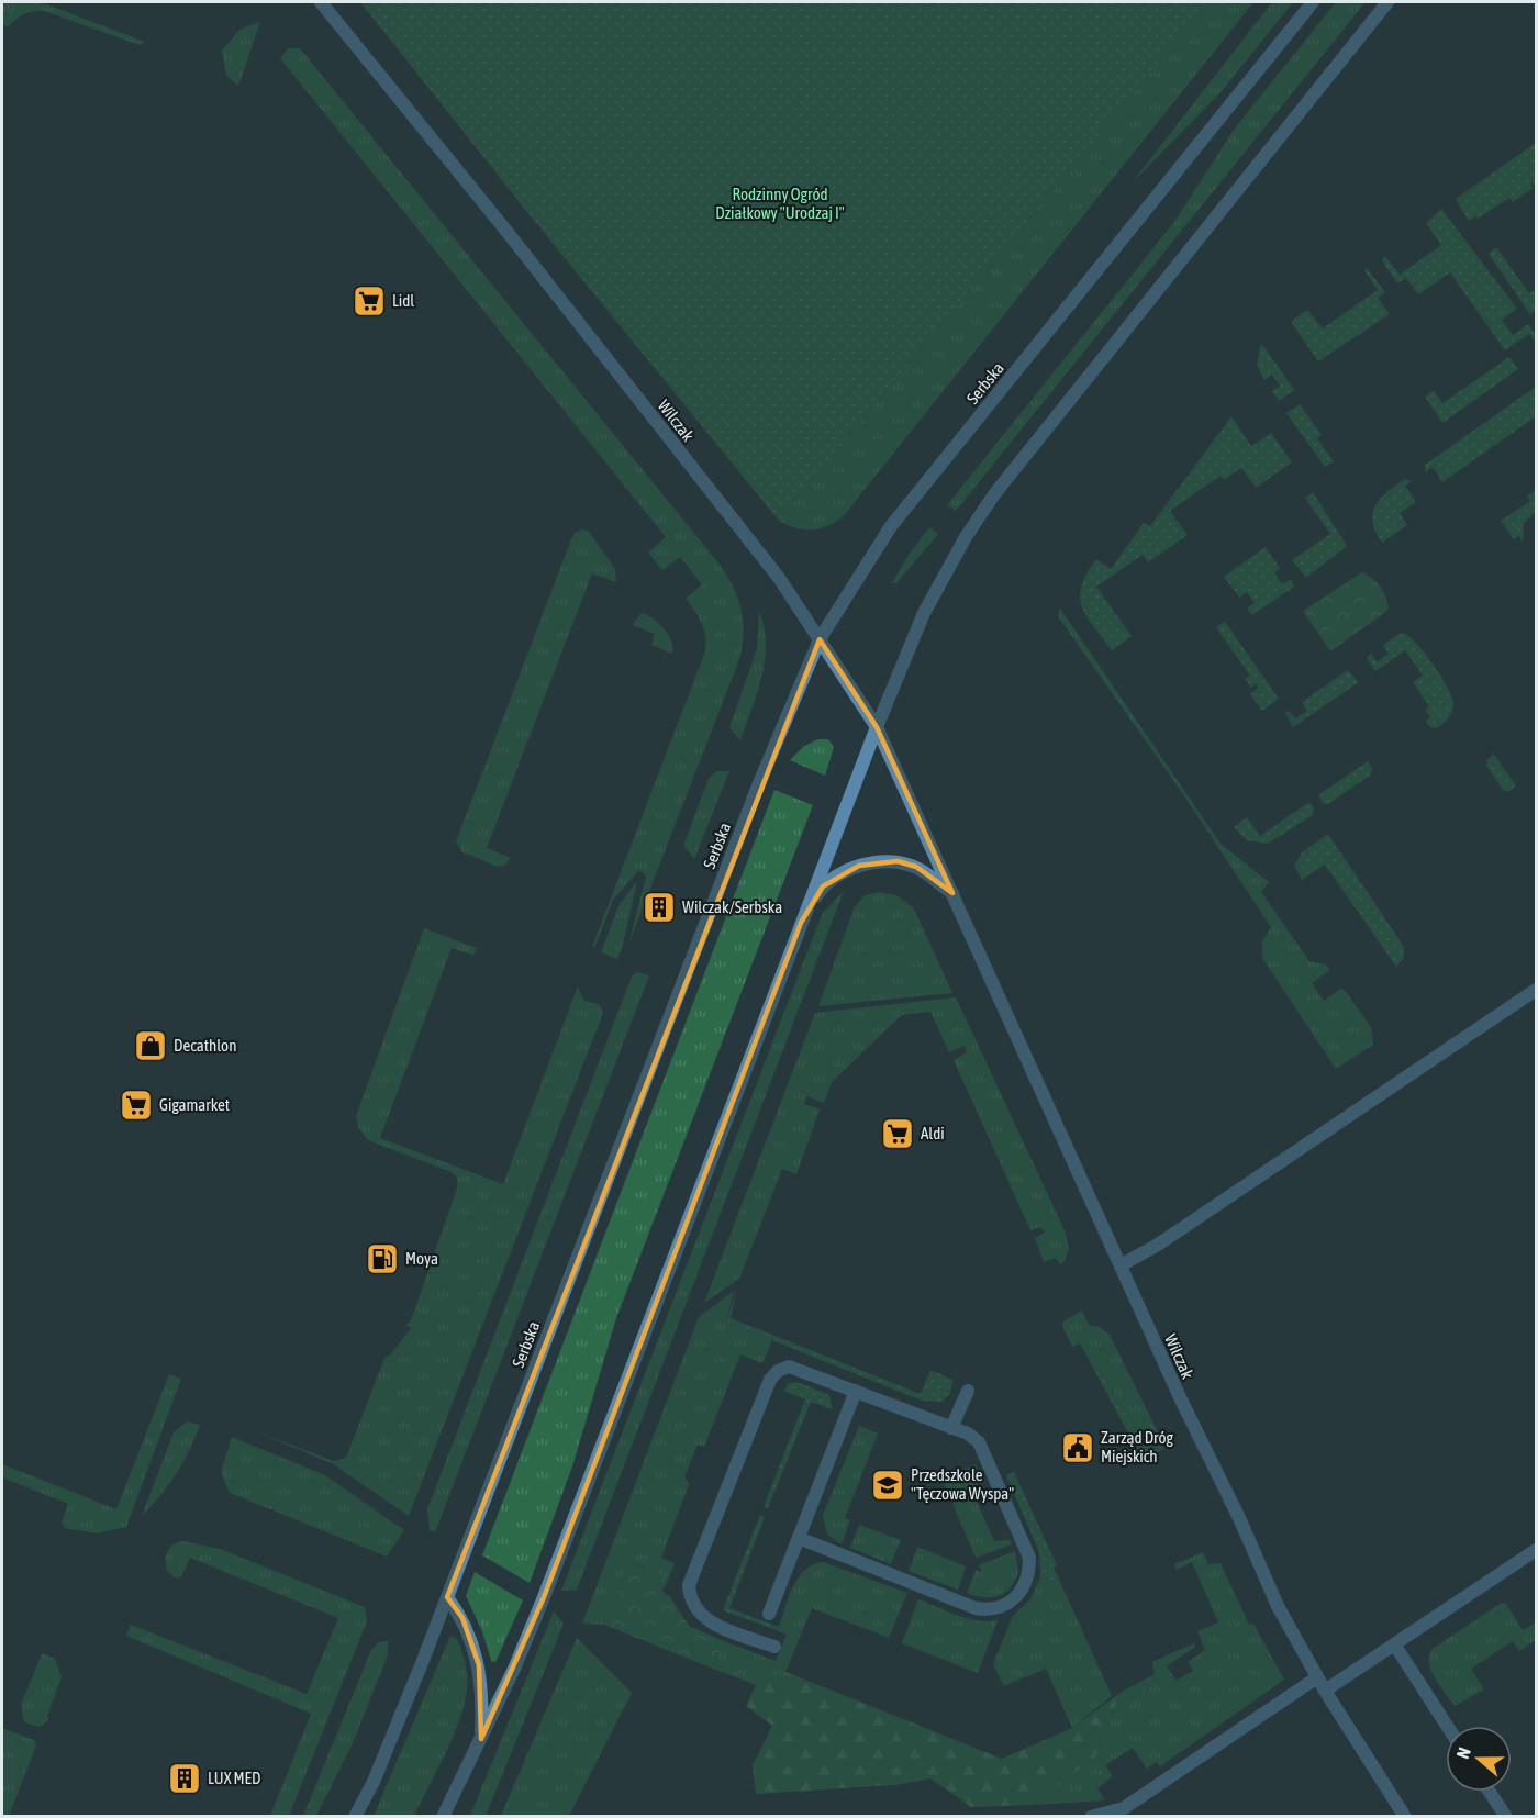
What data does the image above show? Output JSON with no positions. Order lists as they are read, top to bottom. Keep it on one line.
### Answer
{"streets":{"street":["Serbska","Wilczak"]},"crossings":[["Serbska","Wilczak"]],"parks":["Rodzinny Ogród Działkowy \"Urodzaj I\""],"places":{"supermarket":["Lidl","Gigamarket","Aldi"],"building":["Wilczak/Serbska","LUX MED"],"shop":["Decathlon"],"fuel station":["Moya"],"public building":["Zarząd Dróg Miejskich"],"school or university":["Przedszkole \"Tęczowa Wyspa\""]},"north":"left"}
